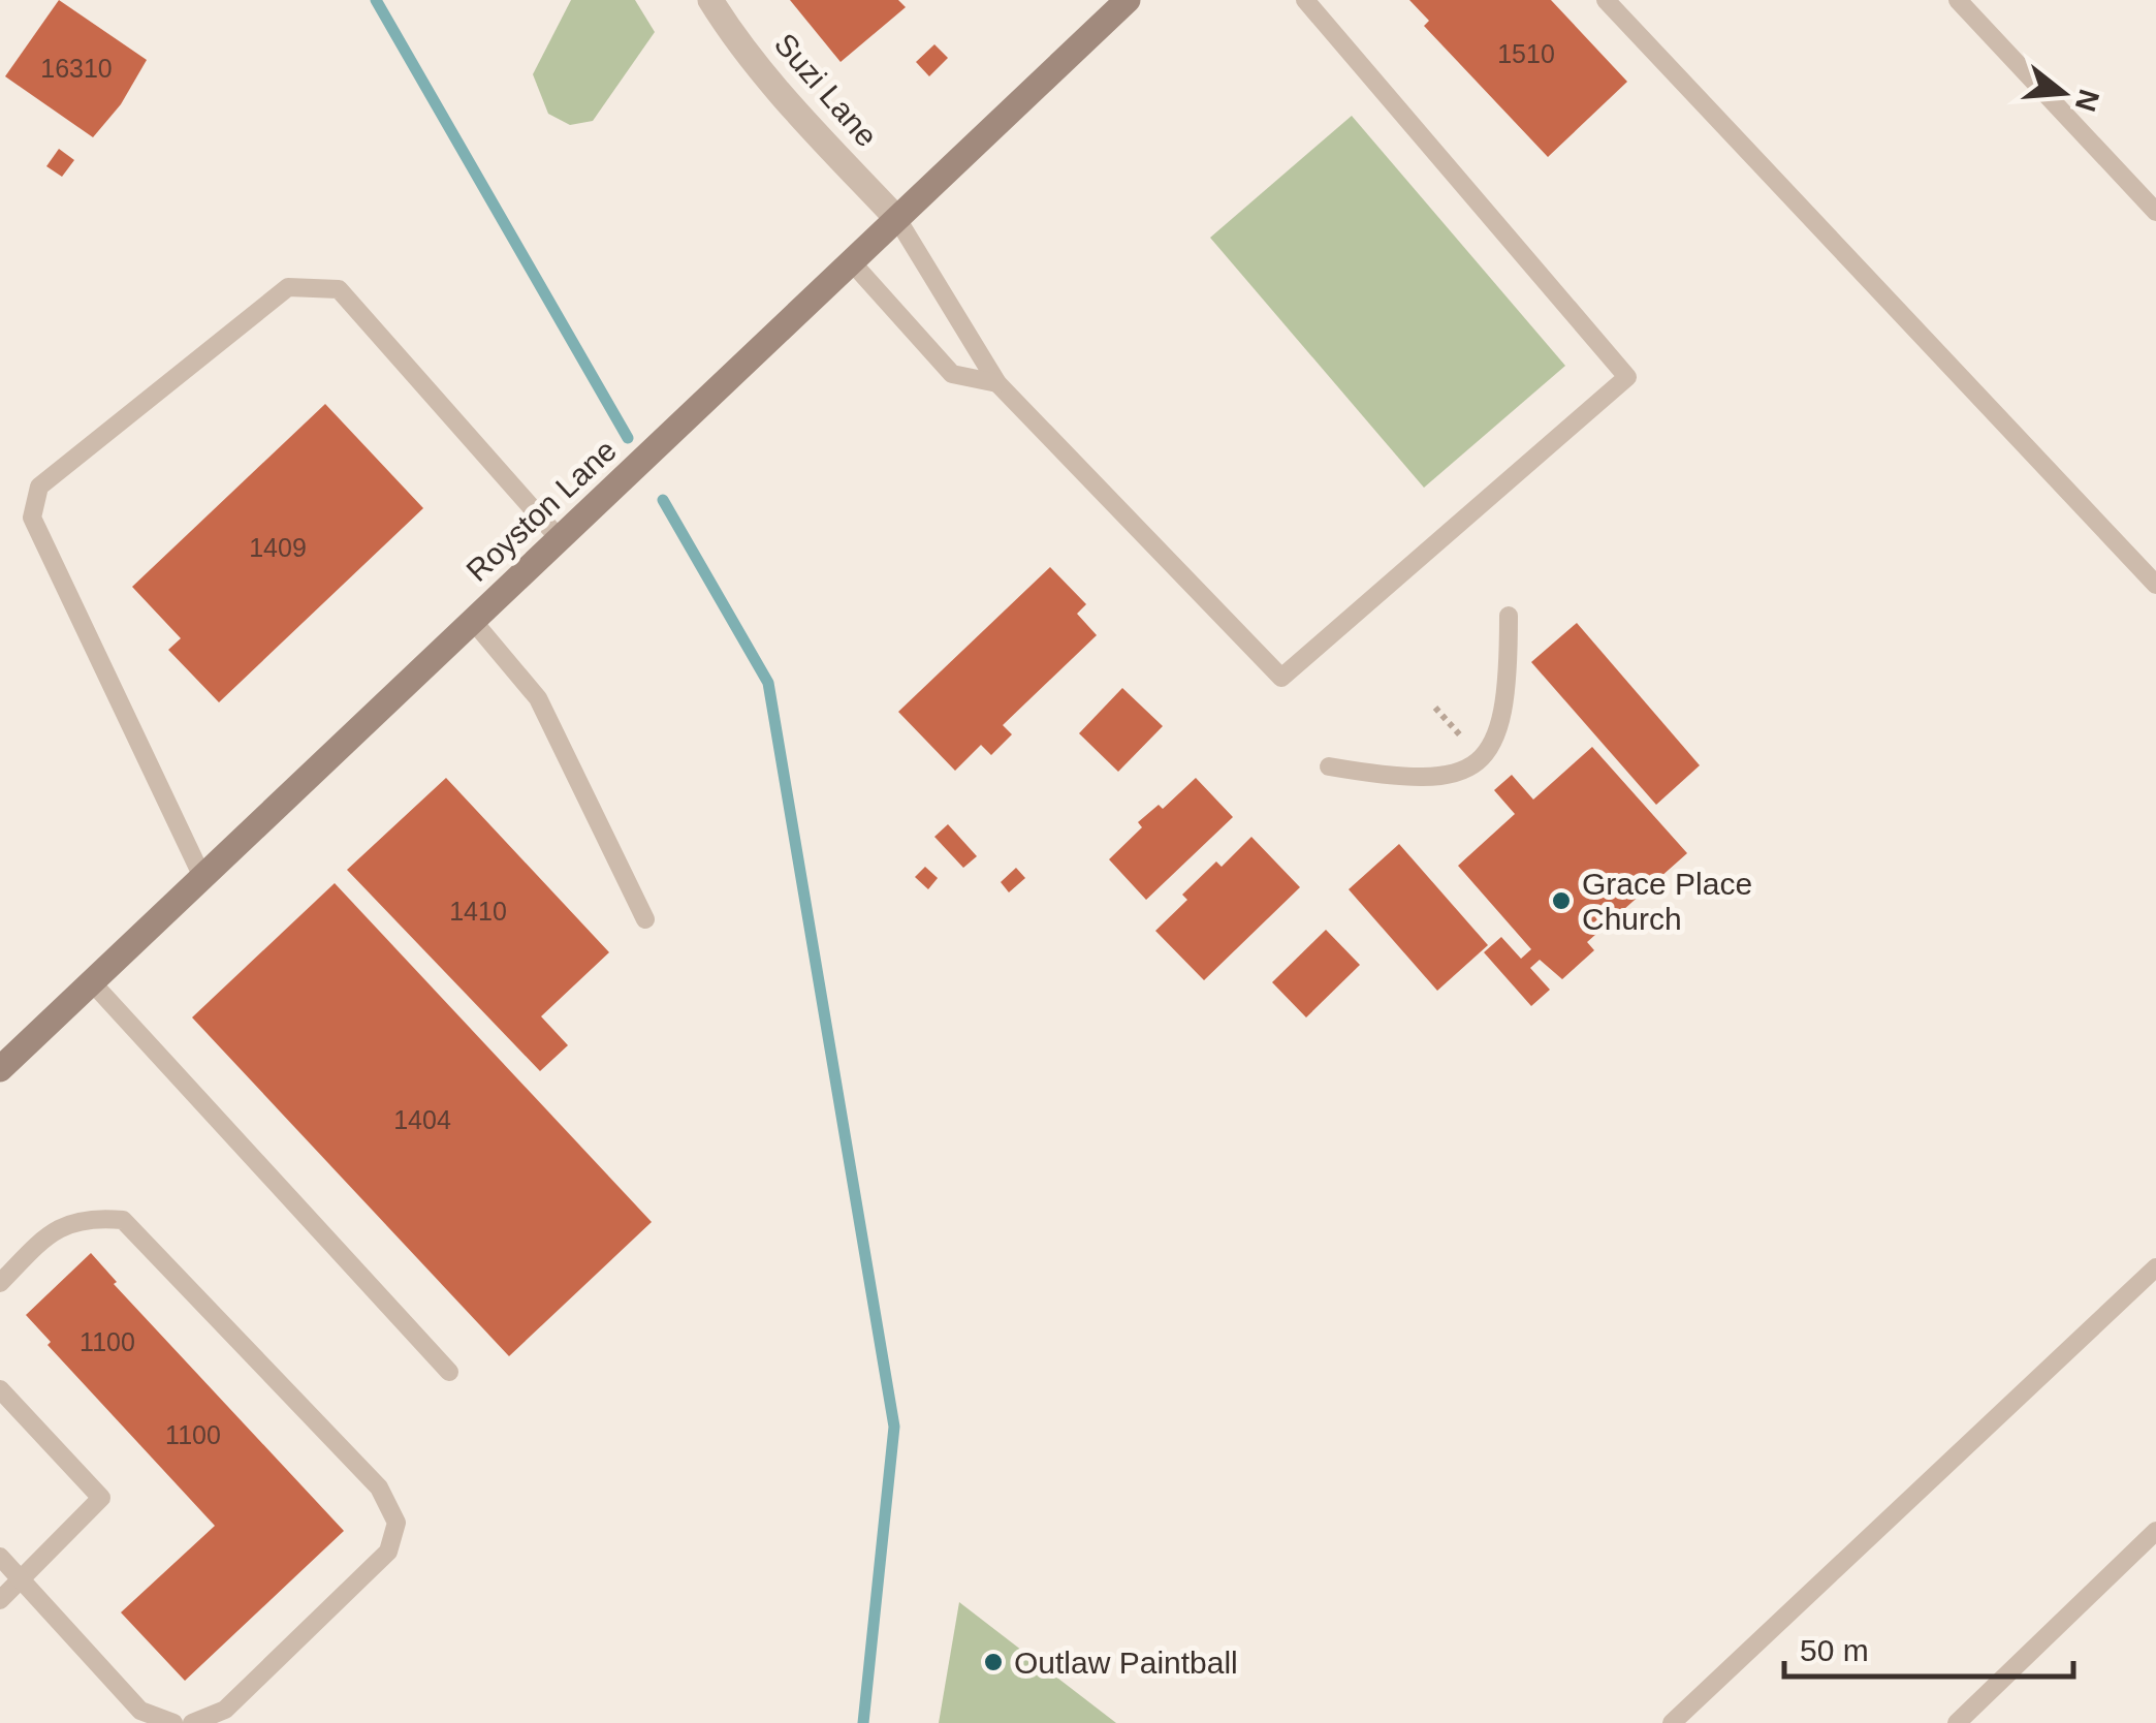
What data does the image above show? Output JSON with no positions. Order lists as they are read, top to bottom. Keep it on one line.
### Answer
{"streets":{"street":["Suzi Lane","Royston Lane"]},"crossings":[["Suzi Lane","Royston Lane"]],"places":["Grace Place Church","Outlaw Paintball"],"house_numbers":["1510","16310","1409","1410","1404","1100","1100"],"scale_bar":"50 m","north":"right"}
